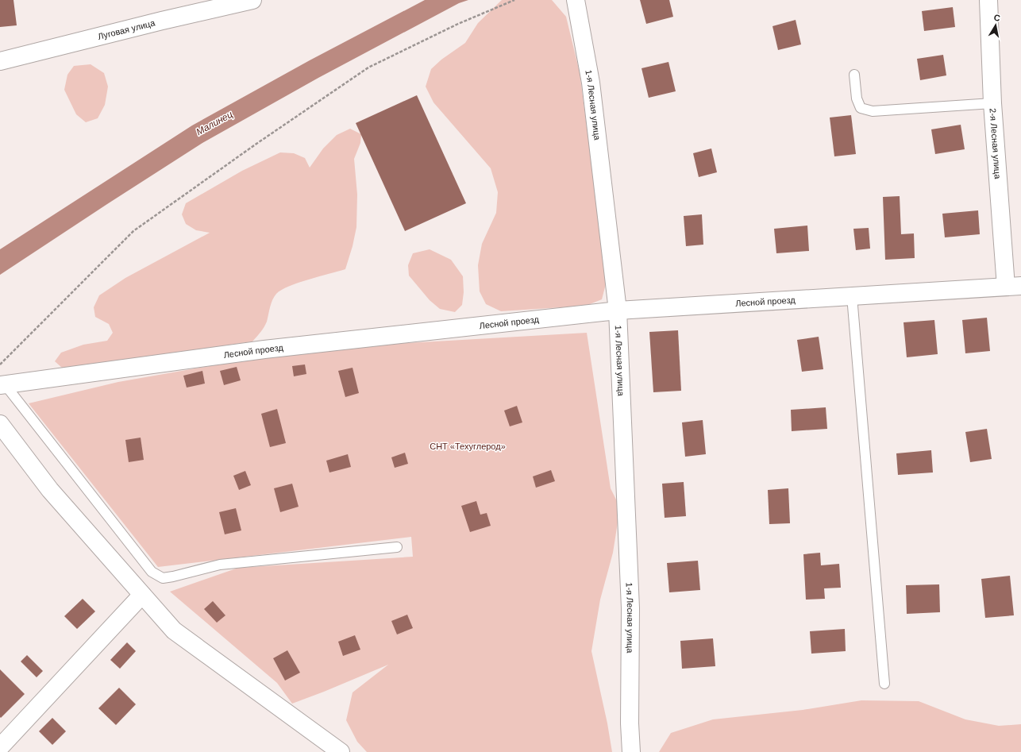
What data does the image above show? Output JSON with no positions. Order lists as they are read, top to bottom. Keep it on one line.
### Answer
{"streets":{"street":["Луговая улица","1-я Лесная улица","2-я Лесная улица","Лесной проезд"]},"crossings":[["1-я Лесная улица","Лесной проезд"],["2-я Лесная улица","Лесной проезд"]],"water":["Малинец"],"parks":["СНТ «Техуглерод»"],"north":"top"}
